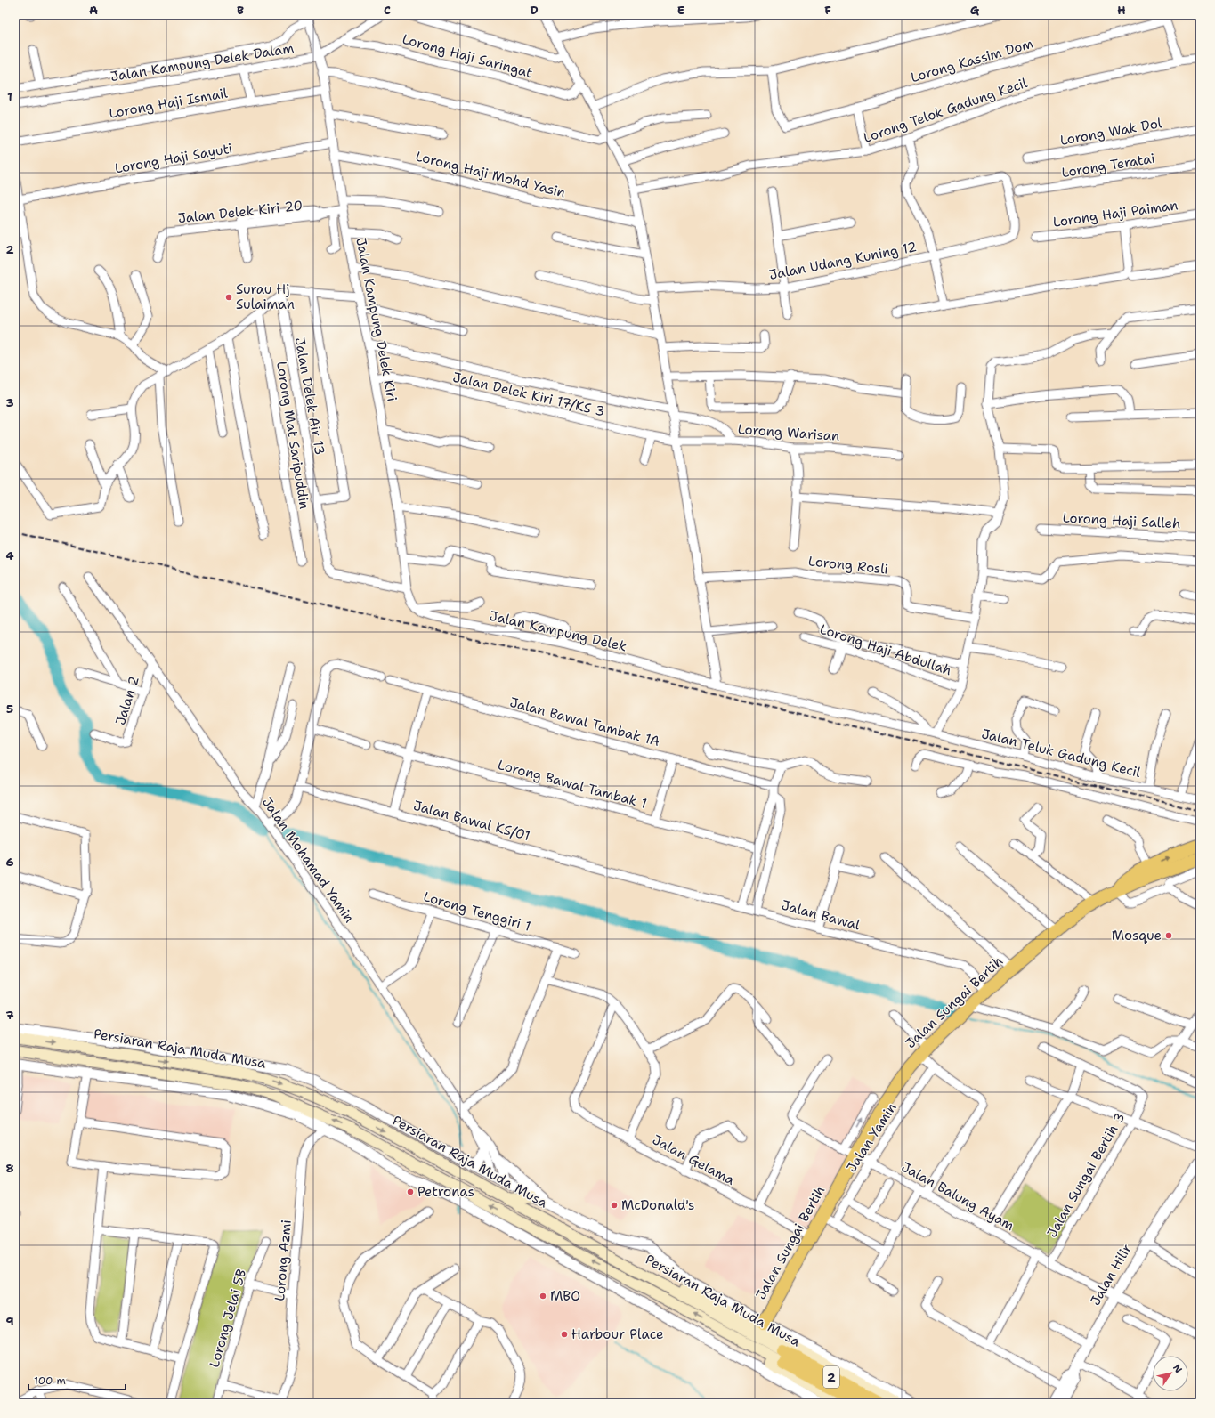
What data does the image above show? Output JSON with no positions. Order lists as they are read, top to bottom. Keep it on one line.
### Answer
{"streets":{"main road":["Jalan Sungai Bertih","Persiaran Raja Muda Musa","2"],"street":["Lorong Haji Saringat","Lorong Kassim Dom","Jalan Kampung Delek Dalam","Lorong Haji Ismail","Lorong Telok Gadung Kecil","Lorong Wak Dol","Lorong Haji Sayuti","Lorong Teratai","Lorong Haji Mohd Yasin","Jalan Delek Kiri 20","Lorong Haji Paiman","Jalan Udang Kuning 12","Jalan Kampung Delek Kiri","Jalan Delek Kiri 17/KS 3","Jalan Delek Air 13","Lorong Warisan","Lorong Mat Saripuddin","Lorong Haji Salleh","Lorong Rosli","Jalan Kampung Delek","Lorong Haji Abdullah","Jalan 2","Jalan Bawal Tambak 1A","Jalan Teluk Gadung Kecil","Lorong Bawal Tambak 1","Jalan Bawal KS/01","Jalan Mohamad Yamin","Lorong Tenggiri 1","Jalan Bawal","Jalan Yamin","Jalan Gelama","Jalan Sungai Bertih 3","Jalan Balung Ayam","Lorong Azmi","Jalan Hilir","Lorong Jelai 5B"]},"crossings":[["Lorong Haji Saringat","Jalan Kampung Delek Dalam"],["Jalan Kampung Delek Dalam","Jalan Kampung Delek Kiri"],["Lorong Haji Ismail","Jalan Kampung Delek Kiri"],["Lorong Haji Sayuti","Jalan Kampung Delek Kiri"],["Lorong Haji Mohd Yasin","Jalan Kampung Delek Kiri"],["Jalan Delek Kiri 20","Jalan Kampung Delek Kiri"],["Jalan Kampung Delek Kiri","Jalan Delek Kiri 17/KS 3"],["Jalan Kampung Delek Kiri","Jalan Delek Air 13"],["Jalan Delek Kiri 17/KS 3","Lorong Warisan"],["Jalan Kampung Delek","Jalan Teluk Gadung Kecil"],["Jalan 2","Jalan Mohamad Yamin"],["Jalan Bawal KS/01","Jalan Bawal"],["Jalan Bawal","Jalan Sungai Bertih"],["Jalan Sungai Bertih","Jalan Gelama"],["Jalan Sungai Bertih","Jalan Balung Ayam"],["Jalan Yamin","Jalan Balung Ayam"],["Jalan Sungai Bertih 3","Jalan Balung Ayam"],["Jalan Balung Ayam","Jalan Hilir"]],"places":["Surau Hj Sulaiman","Mosque","Petronas","McDonald's","MBO","Harbour Place"],"scale_bar":"100 m","north":"top right","grid":{"columns":["A","B","C","D","E","F","G","H"],"rows":["1","2","3","4","5","6","7","8","9"]}}
